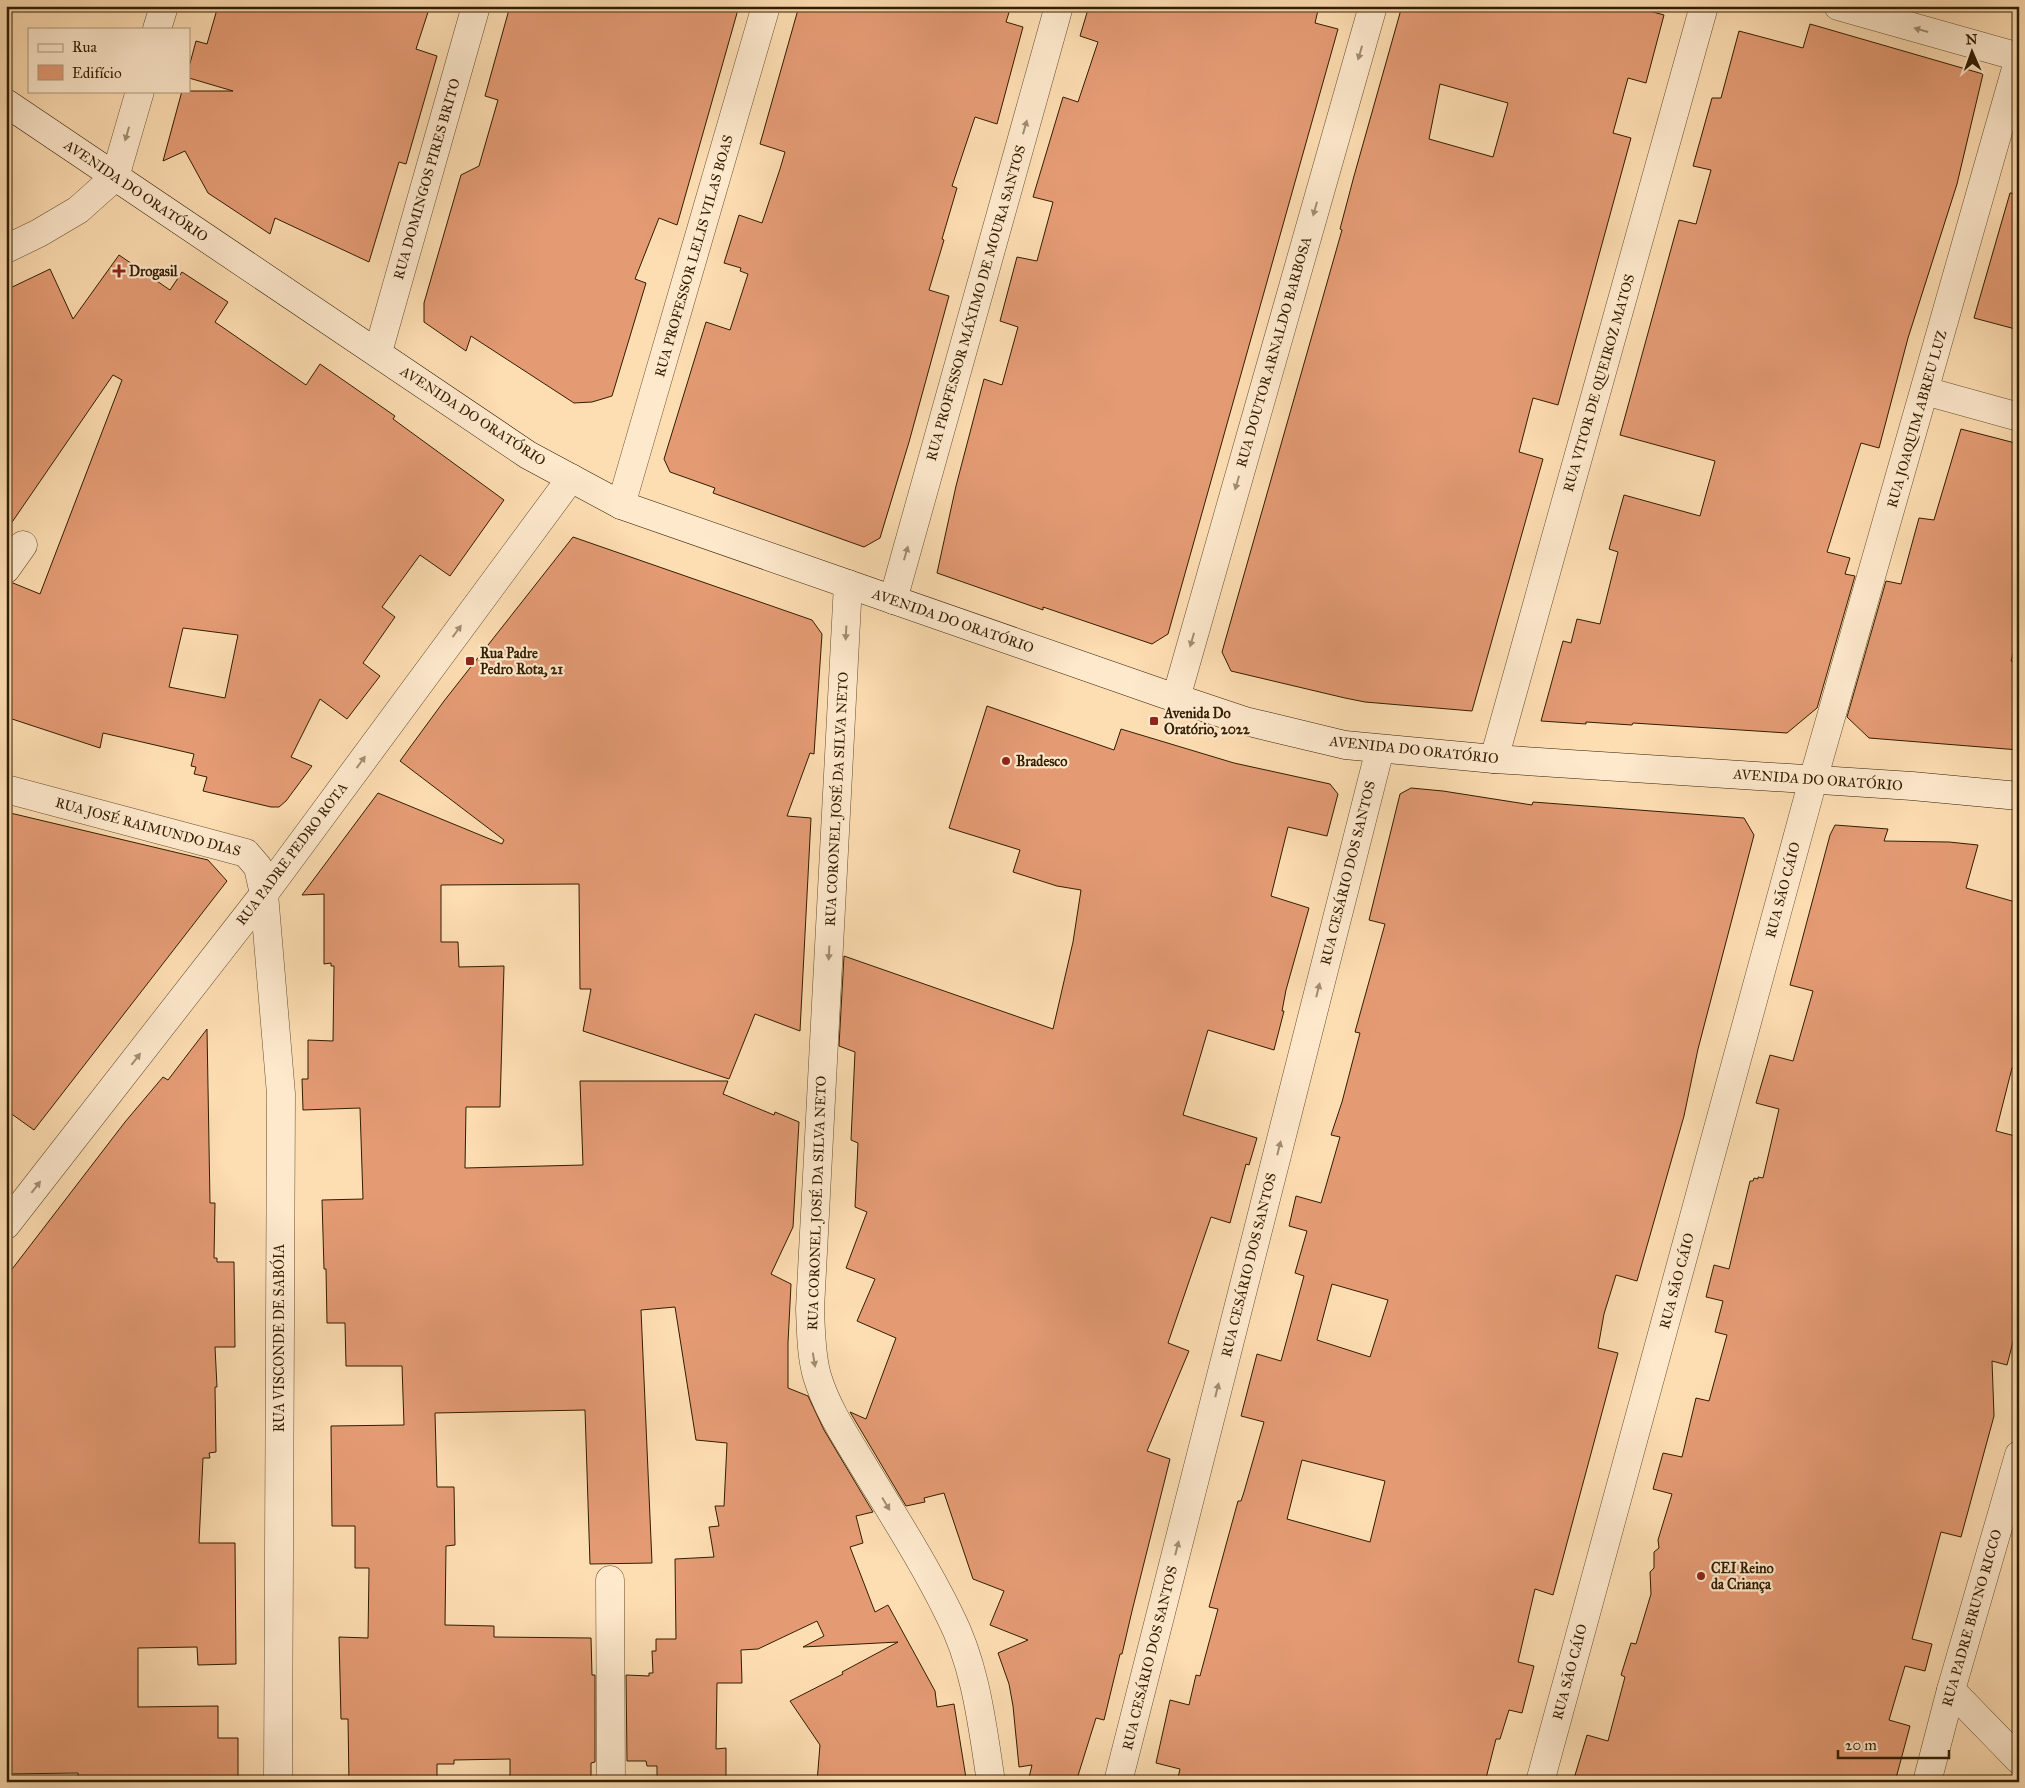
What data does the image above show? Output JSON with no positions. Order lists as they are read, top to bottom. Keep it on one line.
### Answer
{"streets":{"street":["RUA DOMINGOS PIRES BRITO","AVENIDA DO ORATÓRIO","RUA PROFESSOR LELIS VILAS BOAS","RUA PROFESSOR MÁXIMO DE MOURA SANTOS","RUA DOUTOR ARNALDO BARBOSA","RUA VITOR DE QUEIROZ MATOS","RUA JOAQUIM ABREU LUZ","RUA CORONEL JOSÉ DA SILVA NETO","RUA JOSÉ RAIMUNDO DIAS","RUA PADRE PEDRO ROTA","RUA CESÁRIO DOS SANTOS","RUA SÃO CÁIO","RUA VISCONDE DE SABÓIA","RUA PADRE BRUNO RICCO"]},"crossings":[["RUA DOMINGOS PIRES BRITO","AVENIDA DO ORATÓRIO"],["AVENIDA DO ORATÓRIO","RUA PROFESSOR LELIS VILAS BOAS"],["AVENIDA DO ORATÓRIO","RUA PROFESSOR MÁXIMO DE MOURA SANTOS"],["AVENIDA DO ORATÓRIO","RUA DOUTOR ARNALDO BARBOSA"],["AVENIDA DO ORATÓRIO","RUA VITOR DE QUEIROZ MATOS"],["AVENIDA DO ORATÓRIO","RUA JOAQUIM ABREU LUZ"],["AVENIDA DO ORATÓRIO","RUA CORONEL JOSÉ DA SILVA NETO"],["AVENIDA DO ORATÓRIO","RUA PADRE PEDRO ROTA"],["AVENIDA DO ORATÓRIO","RUA CESÁRIO DOS SANTOS"],["AVENIDA DO ORATÓRIO","RUA SÃO CÁIO"],["RUA JOAQUIM ABREU LUZ","RUA SÃO CÁIO"],["RUA JOSÉ RAIMUNDO DIAS","RUA PADRE PEDRO ROTA"],["RUA JOSÉ RAIMUNDO DIAS","RUA VISCONDE DE SABÓIA"],["RUA PADRE PEDRO ROTA","RUA VISCONDE DE SABÓIA"]],"one_way":["RUA PROFESSOR MÁXIMO DE MOURA SANTOS","RUA DOUTOR ARNALDO BARBOSA","RUA CORONEL JOSÉ DA SILVA NETO","RUA PADRE PEDRO ROTA","RUA CESÁRIO DOS SANTOS"],"places":{"health":["Drogasil"],"transit":["Rua Padre Pedro Rota, 21","Avenida Do Oratório, 2022"],"other":["Bradesco","CEI Reino da Criança"]},"legend":["Rua","Edifício"],"scale_bar":"20 m","north":"top"}
